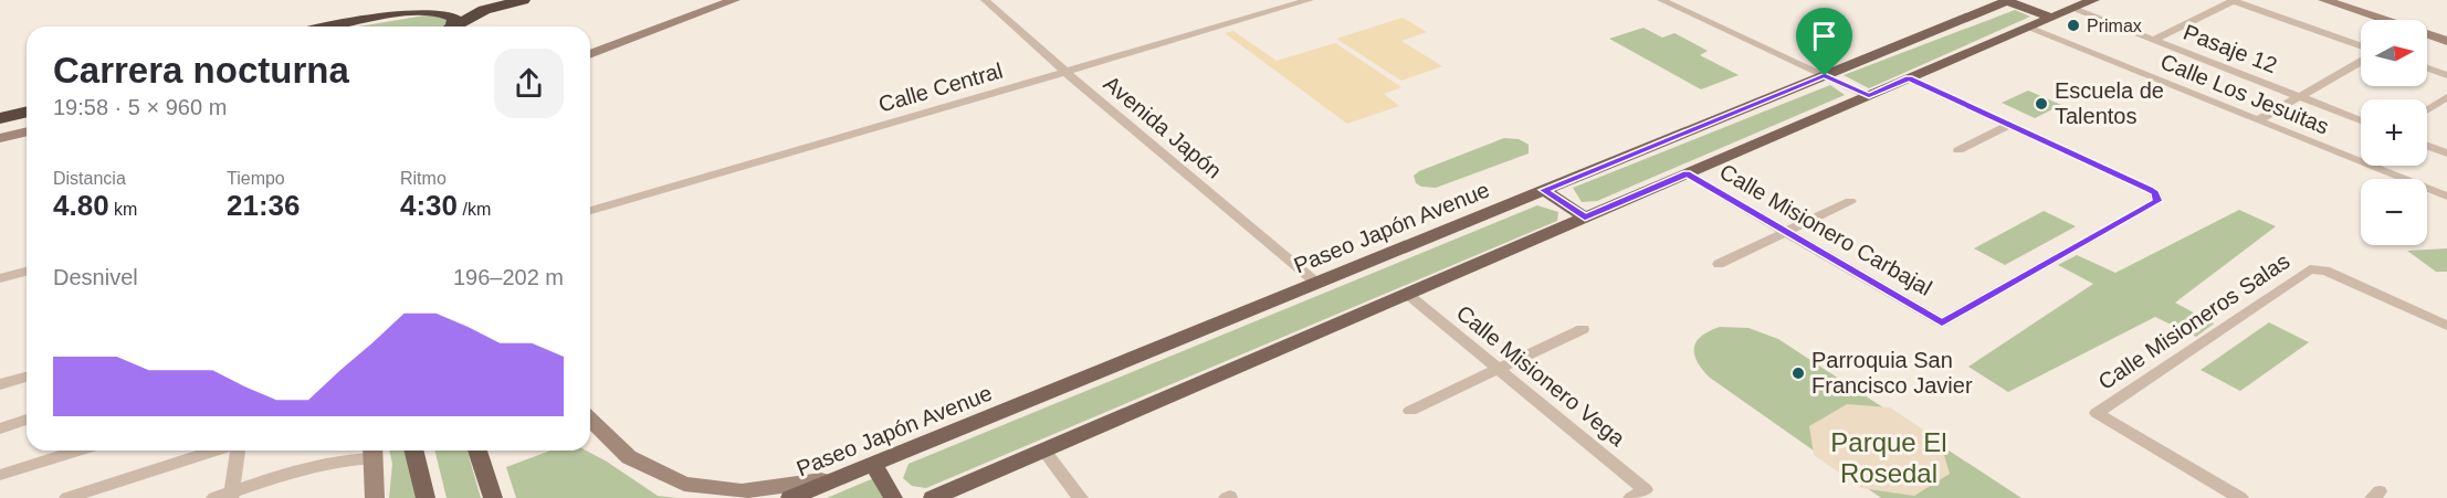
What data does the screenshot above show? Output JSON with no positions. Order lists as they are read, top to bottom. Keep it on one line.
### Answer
{"streets":{"main road":["Paseo Japón Avenue"],"street":["Pasaje 12","Calle Central","Calle Los Jesuitas","Avenida Japón","Calle Misionero Carbajal","Calle Misioneros Salas","Calle Misionero Vega"]},"crossings":[["Calle Central","Avenida Japón"],["Avenida Japón","Paseo Japón Avenue"]],"parks":["Parque El Rosedal"],"places":["Primax","Escuela de Talentos","Parroquia San Francisco Javier"],"north":"right","page":{"map_buttons":["+","−"],"heading":["Carrera nocturna","19:58 · 5 × 960 m"],"stats":[["Distancia","4.80 km"],["Tiempo","21:36"],["Ritmo","4:30 /km"]],"chart":["Desnivel","196–202 m"]}}
